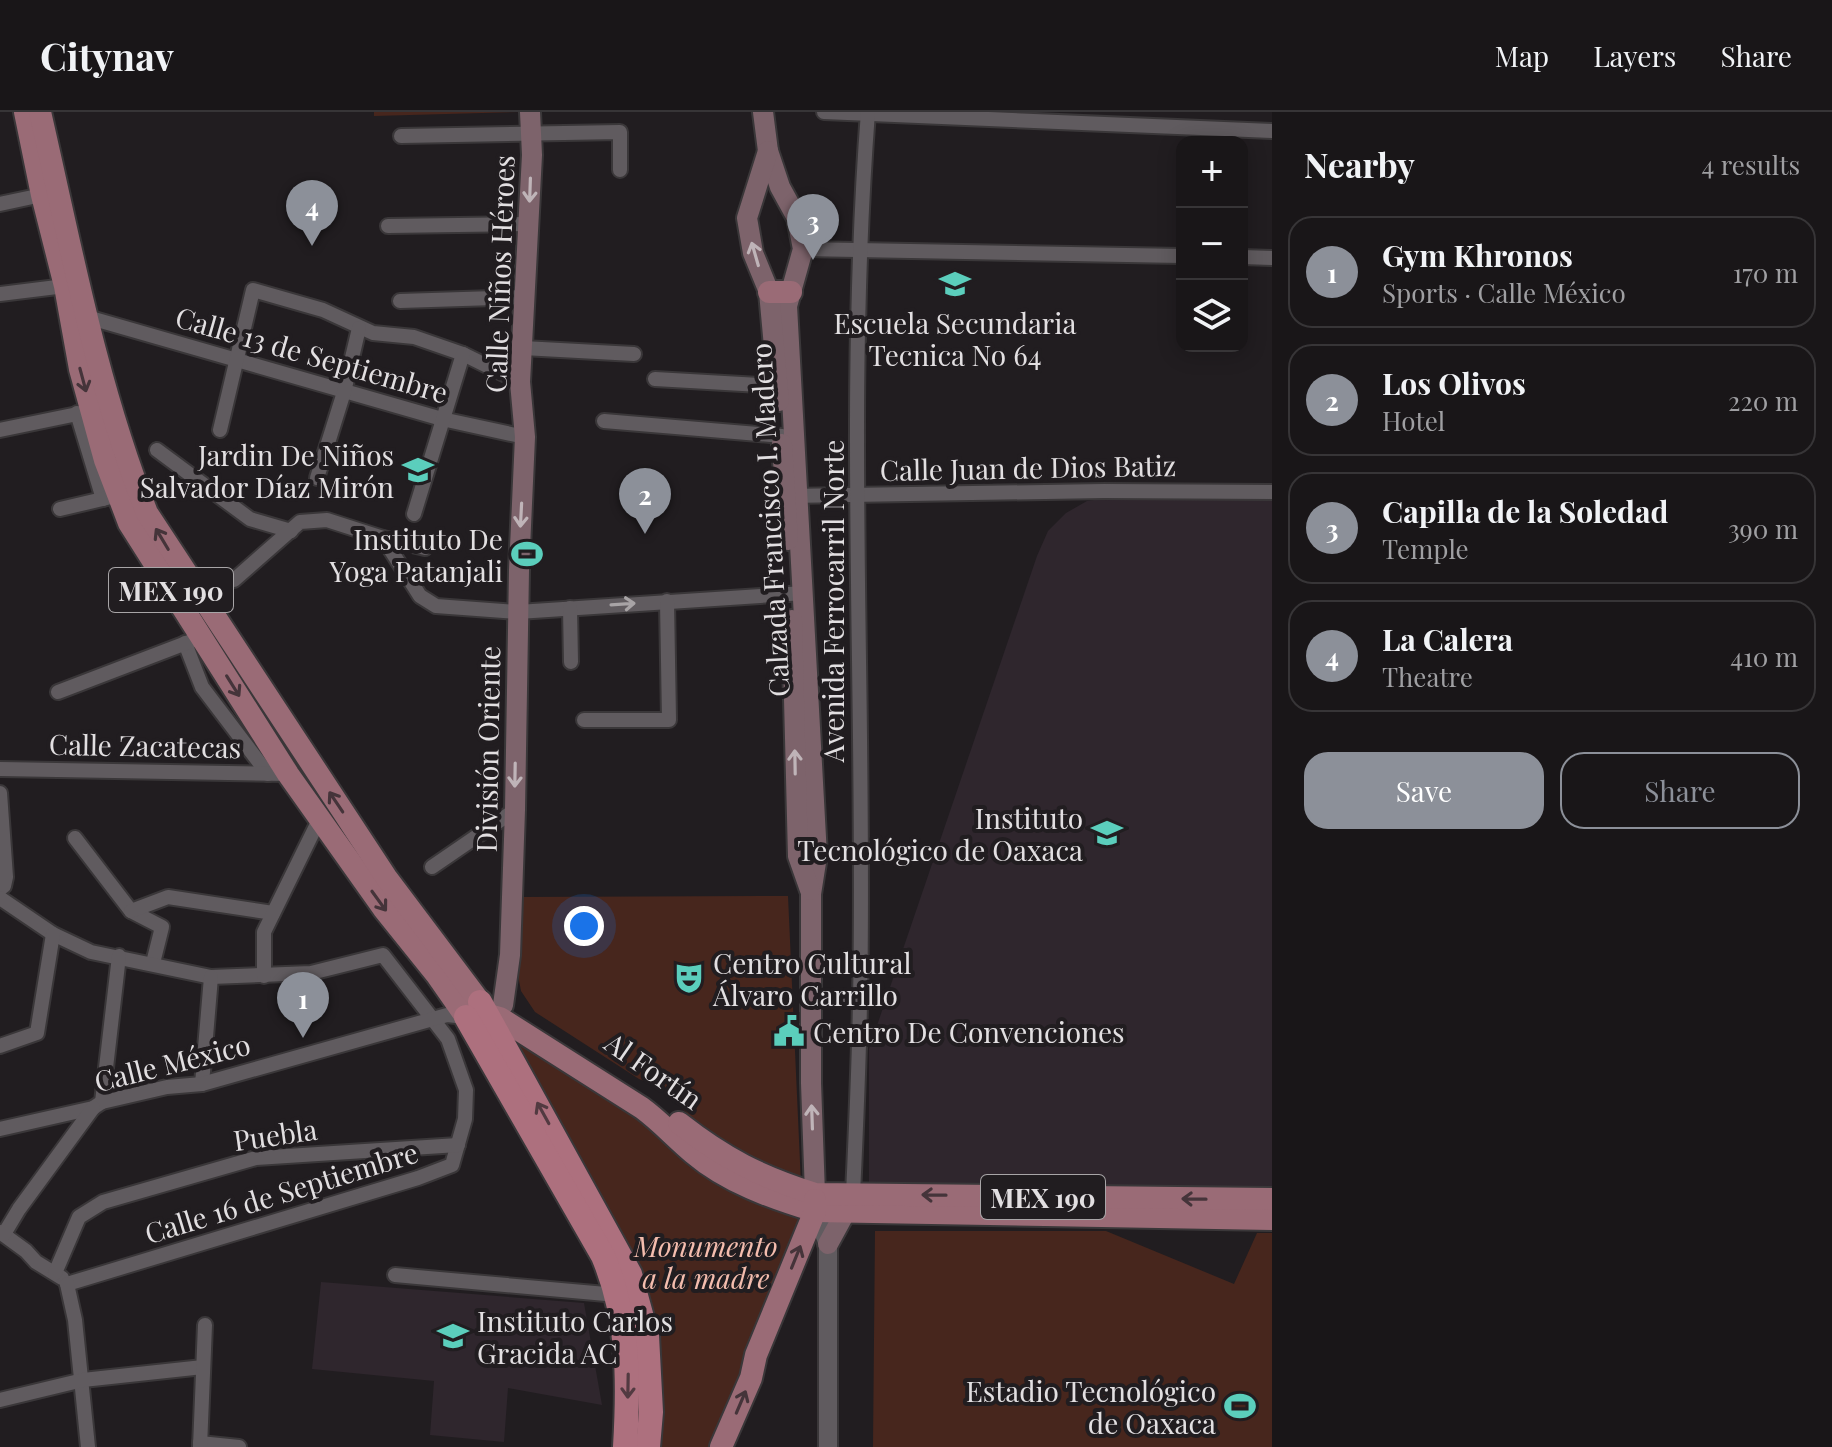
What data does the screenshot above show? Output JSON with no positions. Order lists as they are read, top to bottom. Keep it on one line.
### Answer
{"streets":{"highway":["MEX 190"],"main road":["Calle Niños Héroes","Calzada Francisco I. Madero","División Oriente","Al Fortín"],"street":["Calle 13 de Septiembre","Calle Juan de Dios Batiz","Avenida Ferrocarril Norte","Calle Zacatecas","Calle México","Puebla","Calle 16 de Septiembre"]},"crossings":[["Calle Niños Héroes","Calle 13 de Septiembre"],["Calle Niños Héroes","División Oriente"],["Calle 13 de Septiembre","MEX 190"],["Calle 13 de Septiembre","División Oriente"],["Calle Juan de Dios Batiz","Calzada Francisco I. Madero"],["Calle Juan de Dios Batiz","Avenida Ferrocarril Norte"],["Calzada Francisco I. Madero","MEX 190"],["Calzada Francisco I. Madero","Al Fortín"],["MEX 190","Avenida Ferrocarril Norte"],["MEX 190","Calle Zacatecas"],["MEX 190","División Oriente"],["MEX 190","Calle México"],["MEX 190","Al Fortín"],["MEX 190","Calle 16 de Septiembre"],["División Oriente","Calle México"],["División Oriente","Al Fortín"],["División Oriente","Calle 16 de Septiembre"],["Calle México","Al Fortín"],["Calle México","Calle 16 de Septiembre"],["Al Fortín","Calle 16 de Septiembre"],["Puebla","Calle 16 de Septiembre"]],"one_way":["Calzada Francisco I. Madero","División Oriente"],"parks":["Monumento a la madre"],"places":{"school or university":["Escuela Secundaria Tecnica No 64","Jardin De Niños Salvador Díaz Mirón","Instituto Tecnológico de Oaxaca","Instituto Carlos Gracida AC"],"sports":["Instituto De Yoga Patanjali","Estadio Tecnológico de Oaxaca"],"theatre":["Centro Cultural Álvaro Carrillo"],"public building":["Centro De Convenciones"]},"page":{"header":"Citynav","nav":["Map","Layers","Share"],"heading":["Nearby","4 results"],"map_buttons":["+","−"],"pins":["4","3","2","1"],"list":[{"mark":"1","name":"Gym Khronos","note":"Sports · Calle México","value":"170 m"},{"mark":"2","name":"Los Olivos","note":"Hotel","value":"220 m"},{"mark":"3","name":"Capilla de la Soledad","note":"Temple","value":"390 m"},{"mark":"4","name":"La Calera","note":"Theatre","value":"410 m"}],"buttons":["Save","Share"]}}
